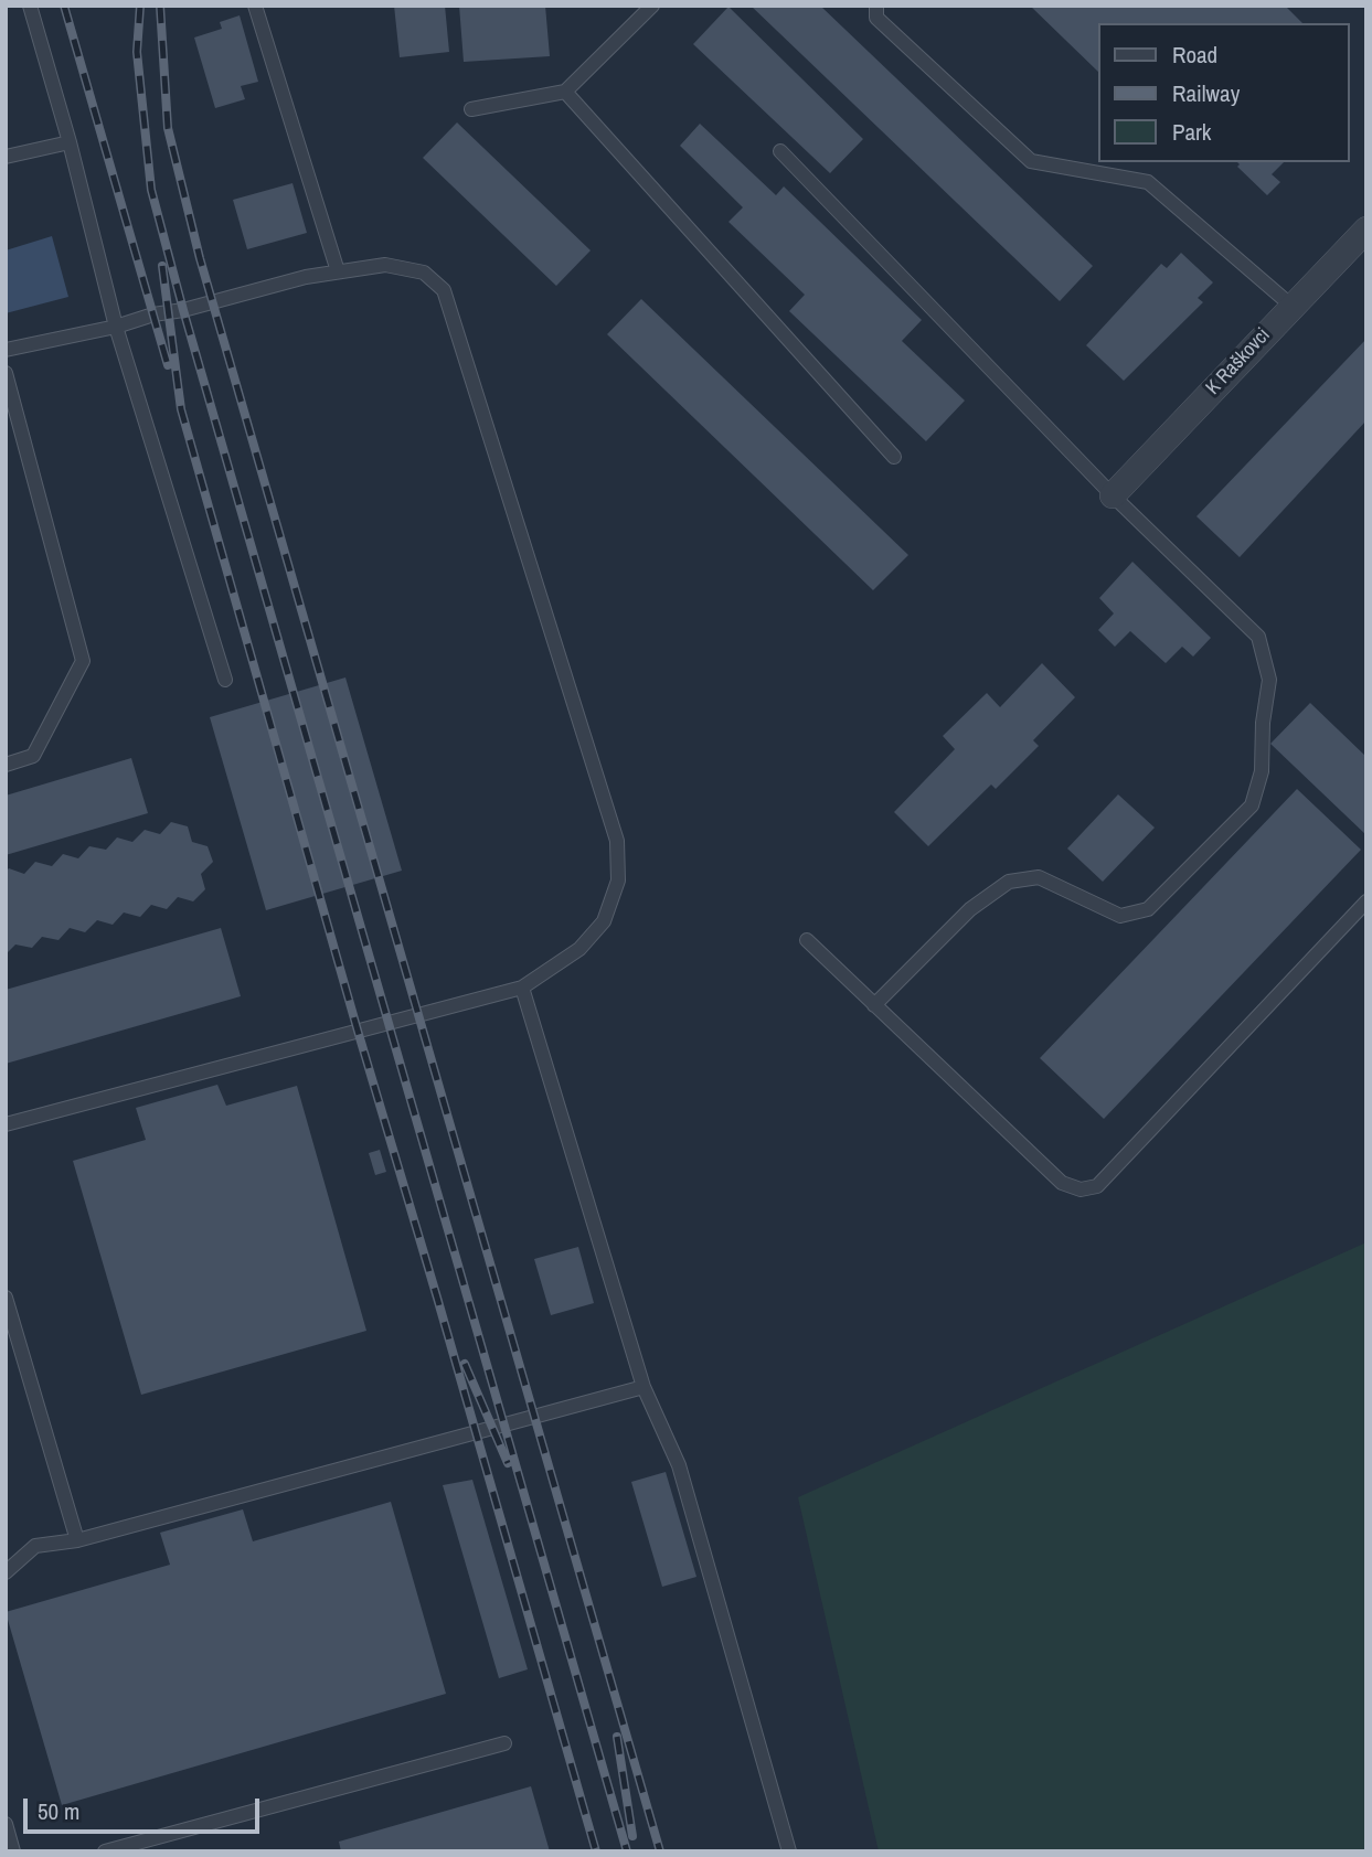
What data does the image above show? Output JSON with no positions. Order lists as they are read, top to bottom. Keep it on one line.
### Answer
{"streets":{"street":["K Raškovci"]},"legend":["Road","Railway","Park"],"scale_bar":"50 m"}
